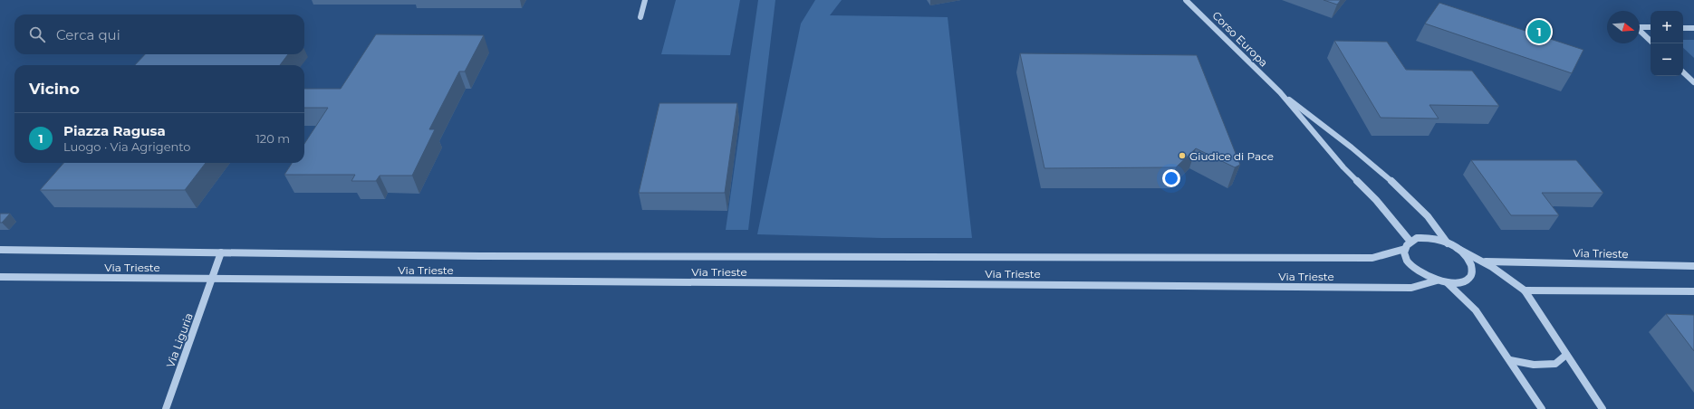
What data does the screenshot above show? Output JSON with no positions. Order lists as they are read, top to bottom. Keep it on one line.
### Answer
{"streets":{"street":["Corso Europa","Via Trieste","Via Liguria"]},"crossings":[["Via Trieste","Via Liguria"]],"places":["Giudice di Pace"],"north":"right","page":{"map_buttons":["+","−"],"search":"Cerca qui","pins":"1","heading":"Vicino","list":[{"mark":"1","name":"Piazza Ragusa","note":"Luogo · Via Agrigento","value":"120 m"}]}}
